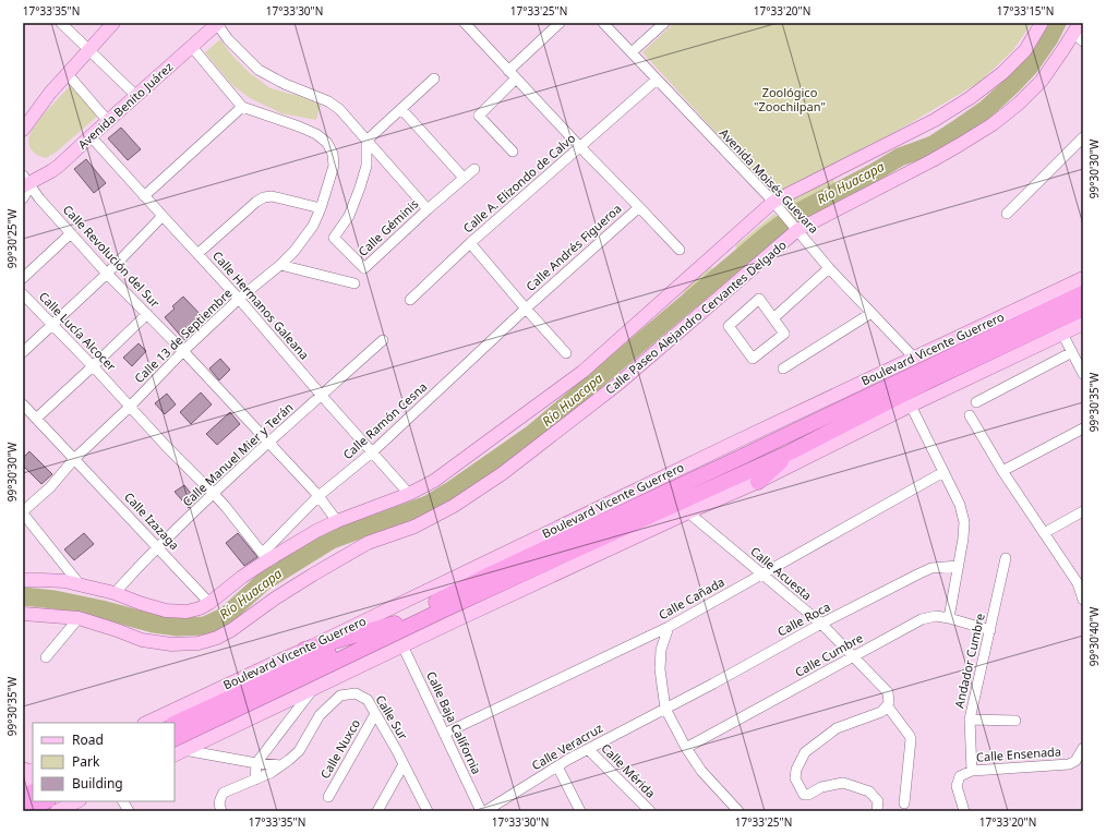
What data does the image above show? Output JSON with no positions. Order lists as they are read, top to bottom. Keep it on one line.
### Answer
{"streets":{"highway":["Boulevard Vicente Guerrero"],"main road":["Avenida Benito Juárez","Calle Paseo Alejandro Cervantes Delgado"],"street":["Avenida Moisés Guevara","Calle A. Elizondo de Calvo","Calle Géminis","Calle Andrés Figueroa","Calle Revolución del Sur","Calle Hermanos Galeana","Calle Lucía Alcocer","Calle 13 de Septiembre","Calle Ramón Cesna","Calle Manuel Mier y Terán","Calle Izazaga","Calle Acuesta","Calle Cañada","Calle Roca","Calle Cumbre","Andador Cumbre","Calle Sur","Calle Baja California","Calle Veracruz","Calle Nuxco","Calle Ensenada","Calle Mérida"]},"crossings":[["Avenida Benito Juárez","Calle Revolución del Sur"],["Avenida Benito Juárez","Calle Hermanos Galeana"],["Avenida Moisés Guevara","Calle A. Elizondo de Calvo"],["Avenida Moisés Guevara","Calle Paseo Alejandro Cervantes Delgado"],["Avenida Moisés Guevara","Boulevard Vicente Guerrero"],["Calle A. Elizondo de Calvo","Calle Andrés Figueroa"],["Calle A. Elizondo de Calvo","Calle Ramón Cesna"],["Calle Andrés Figueroa","Calle Ramón Cesna"],["Calle Revolución del Sur","Calle 13 de Septiembre"],["Calle Revolución del Sur","Calle Ramón Cesna"],["Calle Revolución del Sur","Calle Manuel Mier y Terán"],["Calle Hermanos Galeana","Calle 13 de Septiembre"],["Calle Hermanos Galeana","Calle Ramón Cesna"],["Calle Hermanos Galeana","Calle Manuel Mier y Terán"],["Calle Lucía Alcocer","Calle 13 de Septiembre"],["Calle Lucía Alcocer","Calle Ramón Cesna"],["Calle Lucía Alcocer","Calle Manuel Mier y Terán"],["Calle 13 de Septiembre","Calle Izazaga"],["Calle Manuel Mier y Terán","Calle Izazaga"],["Calle Acuesta","Calle Cañada"],["Calle Acuesta","Calle Roca"],["Calle Acuesta","Calle Cumbre"],["Calle Cañada","Calle Baja California"],["Calle Roca","Calle Veracruz"],["Calle Cumbre","Andador Cumbre"],["Andador Cumbre","Calle Ensenada"],["Calle Sur","Calle Nuxco"],["Calle Veracruz","Calle Mérida"]],"water":["Río Huacapa"],"parks":["Zoológico \"Zoochilpan\""],"legend":["Road","Park","Building"],"coordinates":["17°33'35\"N","17°33'30\"N","17°33'25\"N","17°33'20\"N","17°33'15\"N","99°30'30\"W","99°30'25\"W","99°30'35\"W","99°30'40\"W"]}
